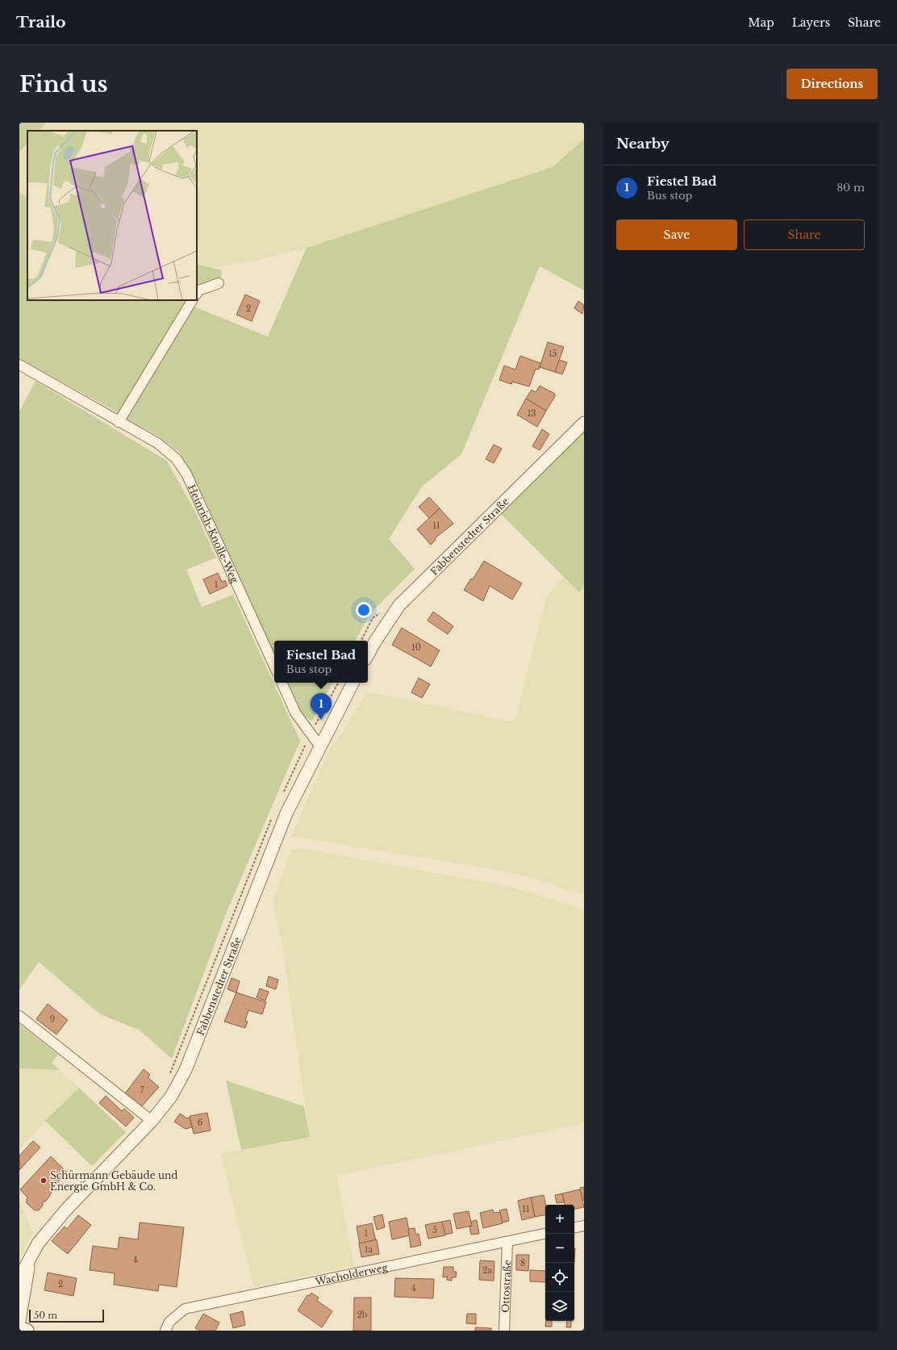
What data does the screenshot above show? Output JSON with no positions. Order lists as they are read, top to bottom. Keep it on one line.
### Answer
{"streets":{"street":["Heinrich-Knolle-Weg","Fabbenstedter Straße","Wacholderweg","Ottostraße"]},"crossings":[["Wacholderweg","Ottostraße"]],"places":["Schürmann Gebäude und Energie GmbH & Co."],"house_numbers":["2","15","13","11","1","10","9","7","6","11","5","1","1a","4","8","2a","2","4","2b"],"scale_bar":"50 m","page":{"header":"Trailo","nav":["Map","Layers","Share"],"buttons":["Directions",["Save","Share"]],"title":"Find us","heading":"Nearby","list":[{"mark":"1","name":"Fiestel Bad","note":"Bus stop","value":"80 m"}],"popup":["Fiestel Bad","Bus stop"],"pins":"1","map_buttons":["+","−"],"scale":"50 m"}}
